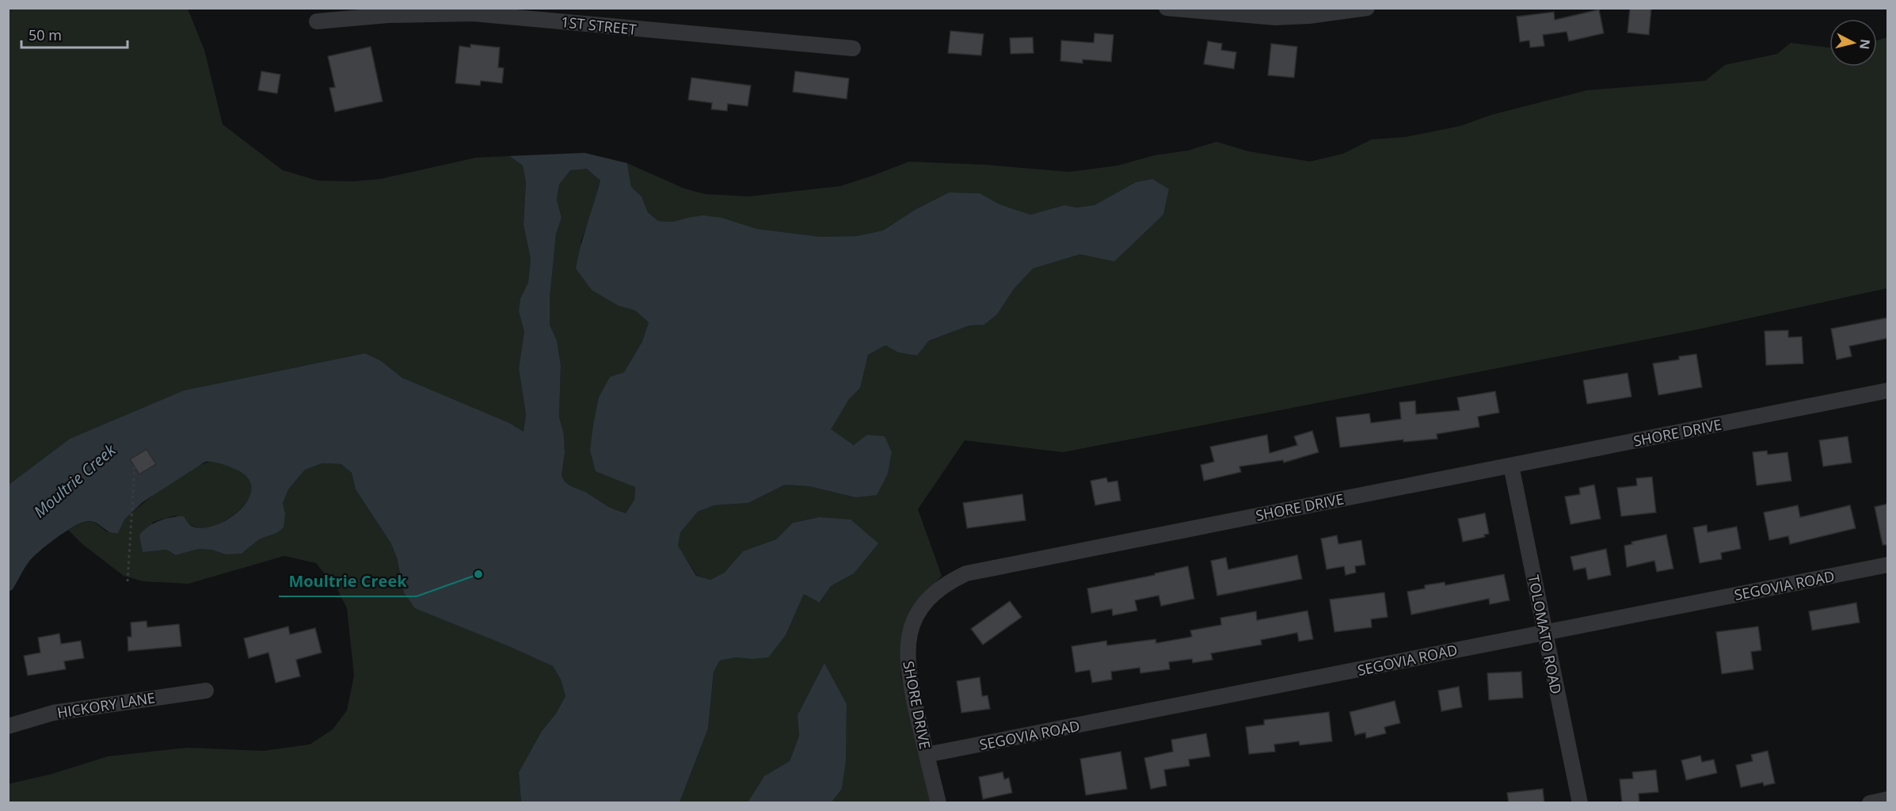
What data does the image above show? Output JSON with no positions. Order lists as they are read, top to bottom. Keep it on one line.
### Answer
{"streets":{"street":["1ST STREET","SHORE DRIVE","SEGOVIA ROAD","TOLOMATO ROAD","HICKORY LANE"]},"crossings":[["SHORE DRIVE","SEGOVIA ROAD"],["SHORE DRIVE","TOLOMATO ROAD"],["SEGOVIA ROAD","TOLOMATO ROAD"]],"water":["Moultrie Creek"],"places":["Moultrie Creek"],"scale_bar":"50 m","north":"right"}
